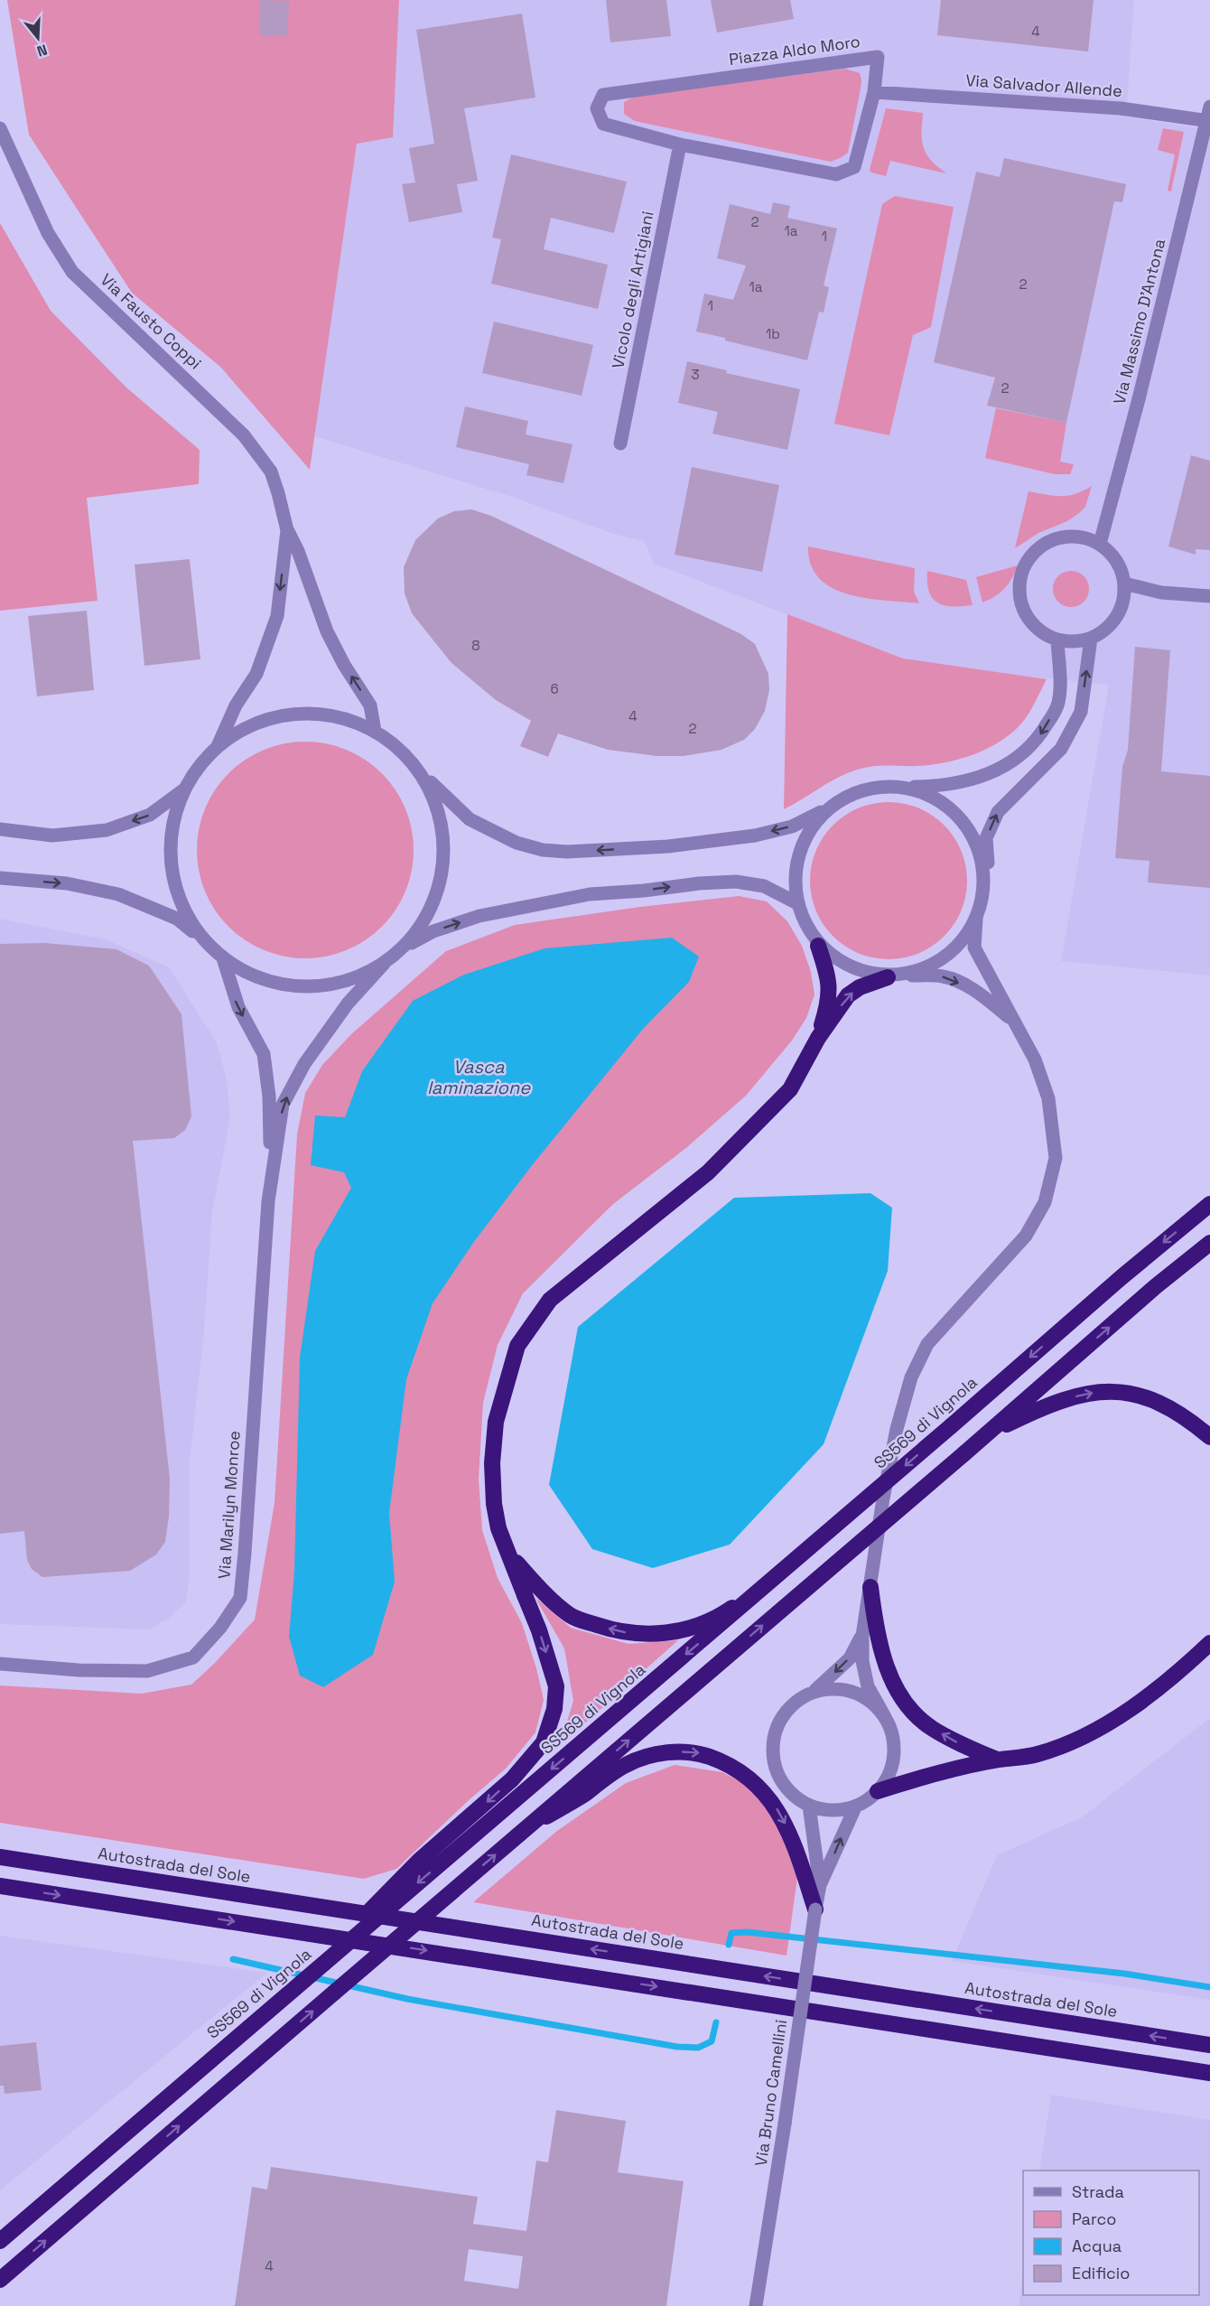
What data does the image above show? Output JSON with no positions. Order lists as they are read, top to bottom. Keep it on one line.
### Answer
{"streets":{"highway":["SS569 di Vignola","Autostrada del Sole"],"street":["Piazza Aldo Moro","Via Salvador Allende","Vicolo degli Artigiani","Via Fausto Coppi","Via Massimo D'Antona","Via Marilyn Monroe","Via Bruno Camellini"]},"crossings":[["Piazza Aldo Moro","Via Salvador Allende"],["Piazza Aldo Moro","Vicolo degli Artigiani"]],"water":["Vasca laminazione"],"house_numbers":["4","2","1a","1","2","1a","1","1b","3","2","8","6","4","2","4"],"legend":["Strada","Parco","Acqua","Edificio"],"north":"bottom"}
